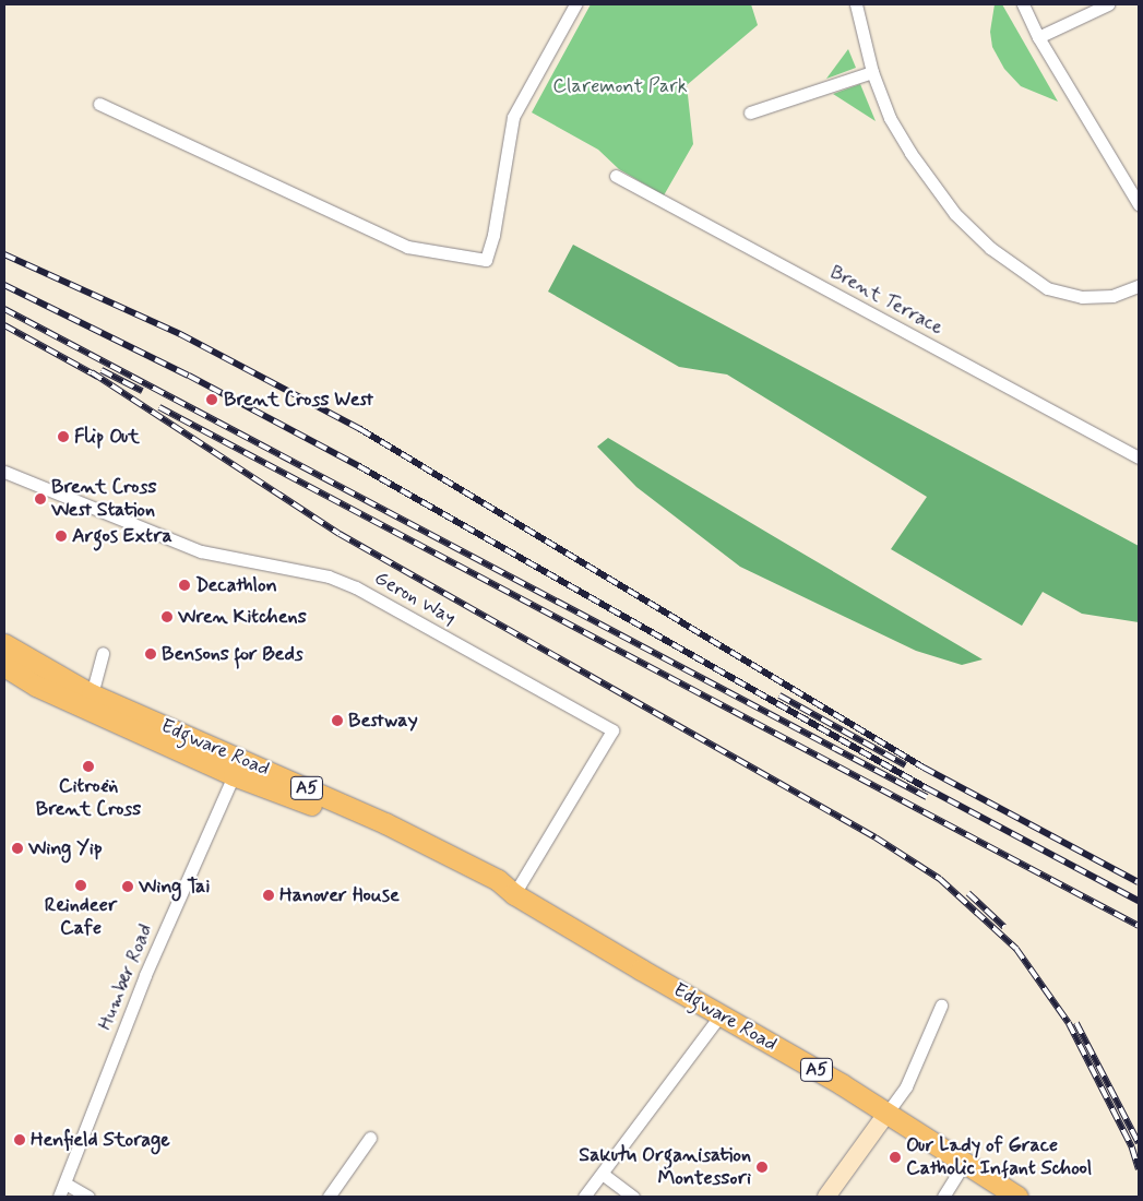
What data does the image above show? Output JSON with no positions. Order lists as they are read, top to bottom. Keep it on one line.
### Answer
{"streets":{"main road":["Edgware Road","A5"],"street":["Brent Terrace","Geron Way","Humber Road"]},"crossings":[["Geron Way","Edgware Road"],["Edgware Road","Humber Road"]],"parks":["Claremont Park"],"places":["Brent Cross West","Flip Out","Brent Cross West Station","Argos Extra","Decathlon","Wren Kitchens","Bensons for Beds","Bestway","Citroën Brent Cross","Wing Yip","Reindeer Cafe","Wing Tai","Hanover House","Henfield Storage","Our Lady of Grace Catholic Infant School","Sakutu Organisation Montessori"]}
